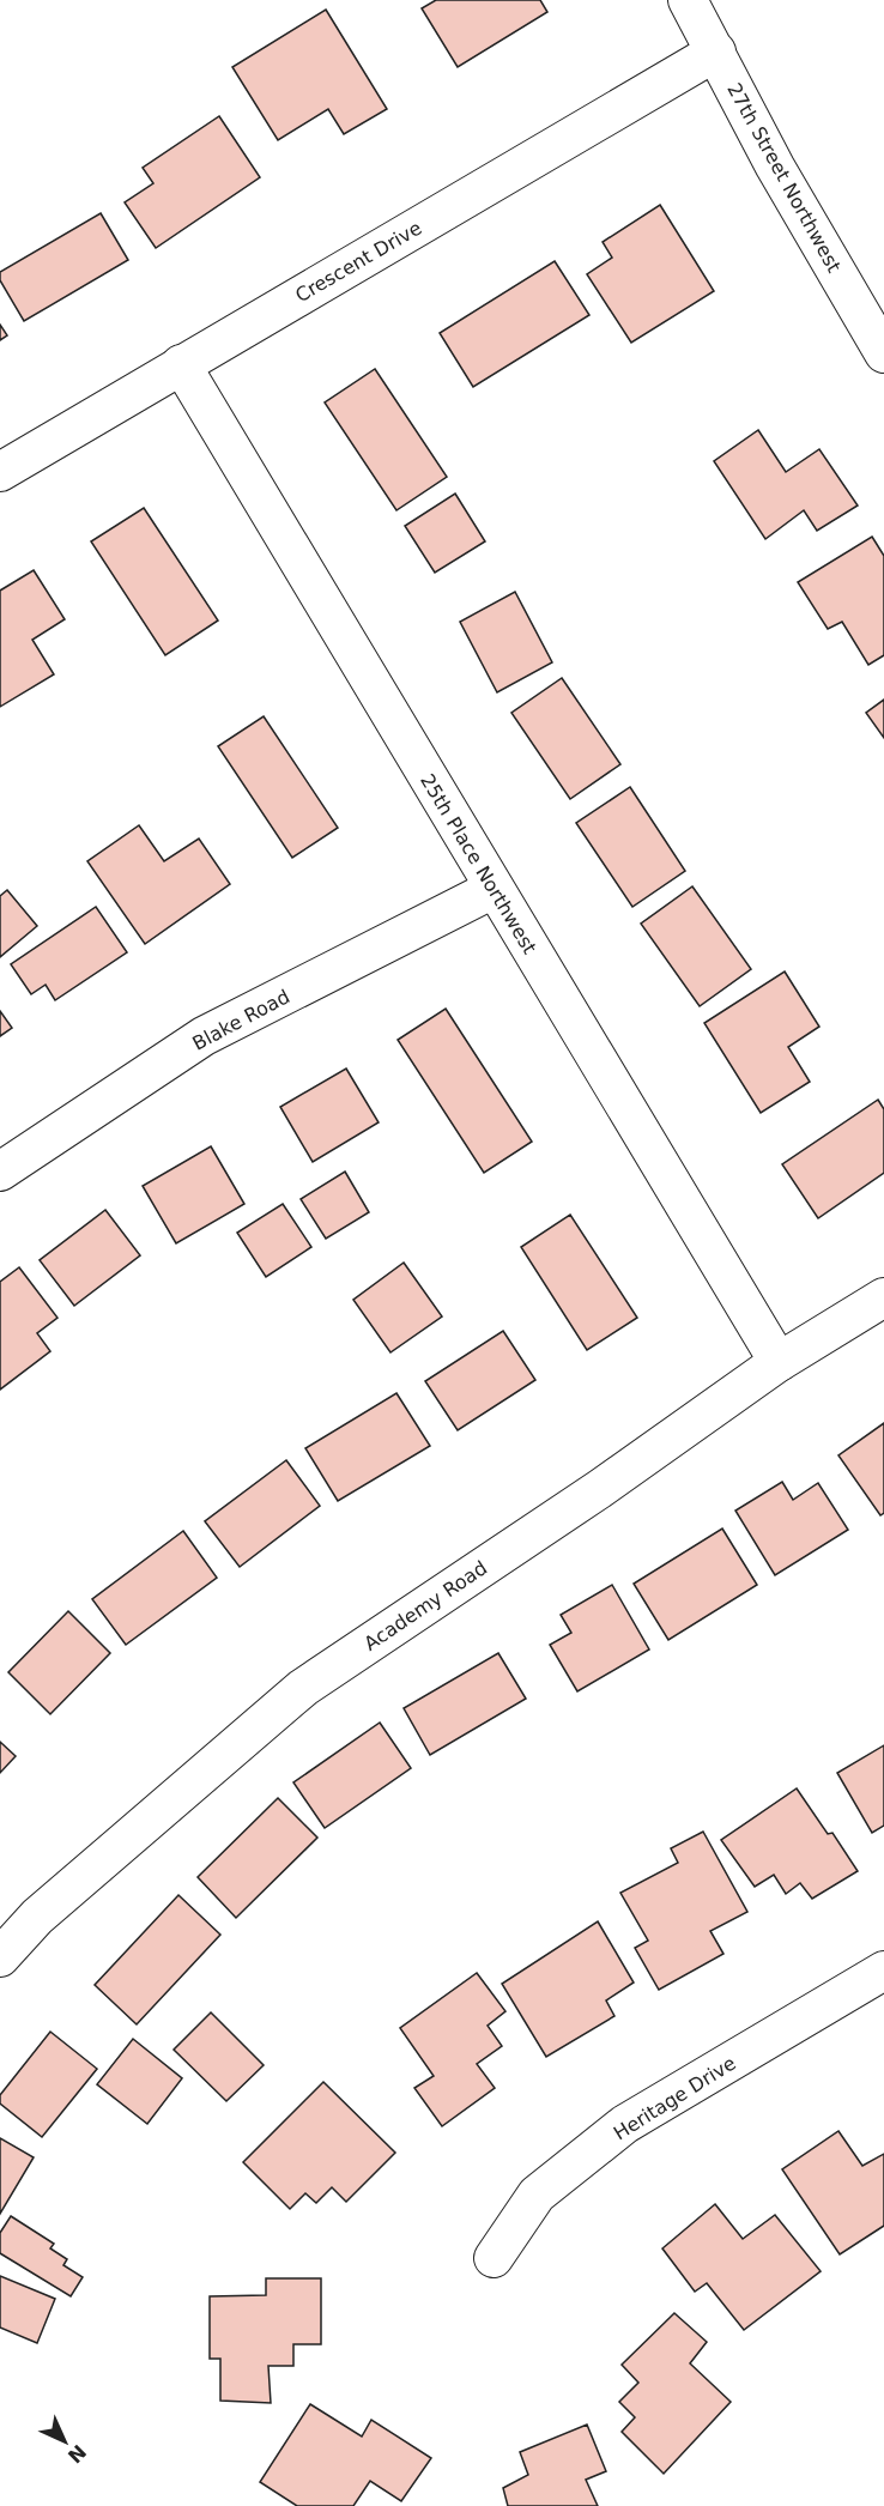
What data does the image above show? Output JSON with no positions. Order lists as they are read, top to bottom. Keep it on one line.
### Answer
{"streets":{"street":["27th Street Northwest","Crescent Drive","25th Place Northwest","Blake Road","Academy Road","Heritage Drive"]},"crossings":[["27th Street Northwest","Crescent Drive"],["Crescent Drive","25th Place Northwest"],["25th Place Northwest","Blake Road"],["25th Place Northwest","Academy Road"]],"north":"bottom right"}
